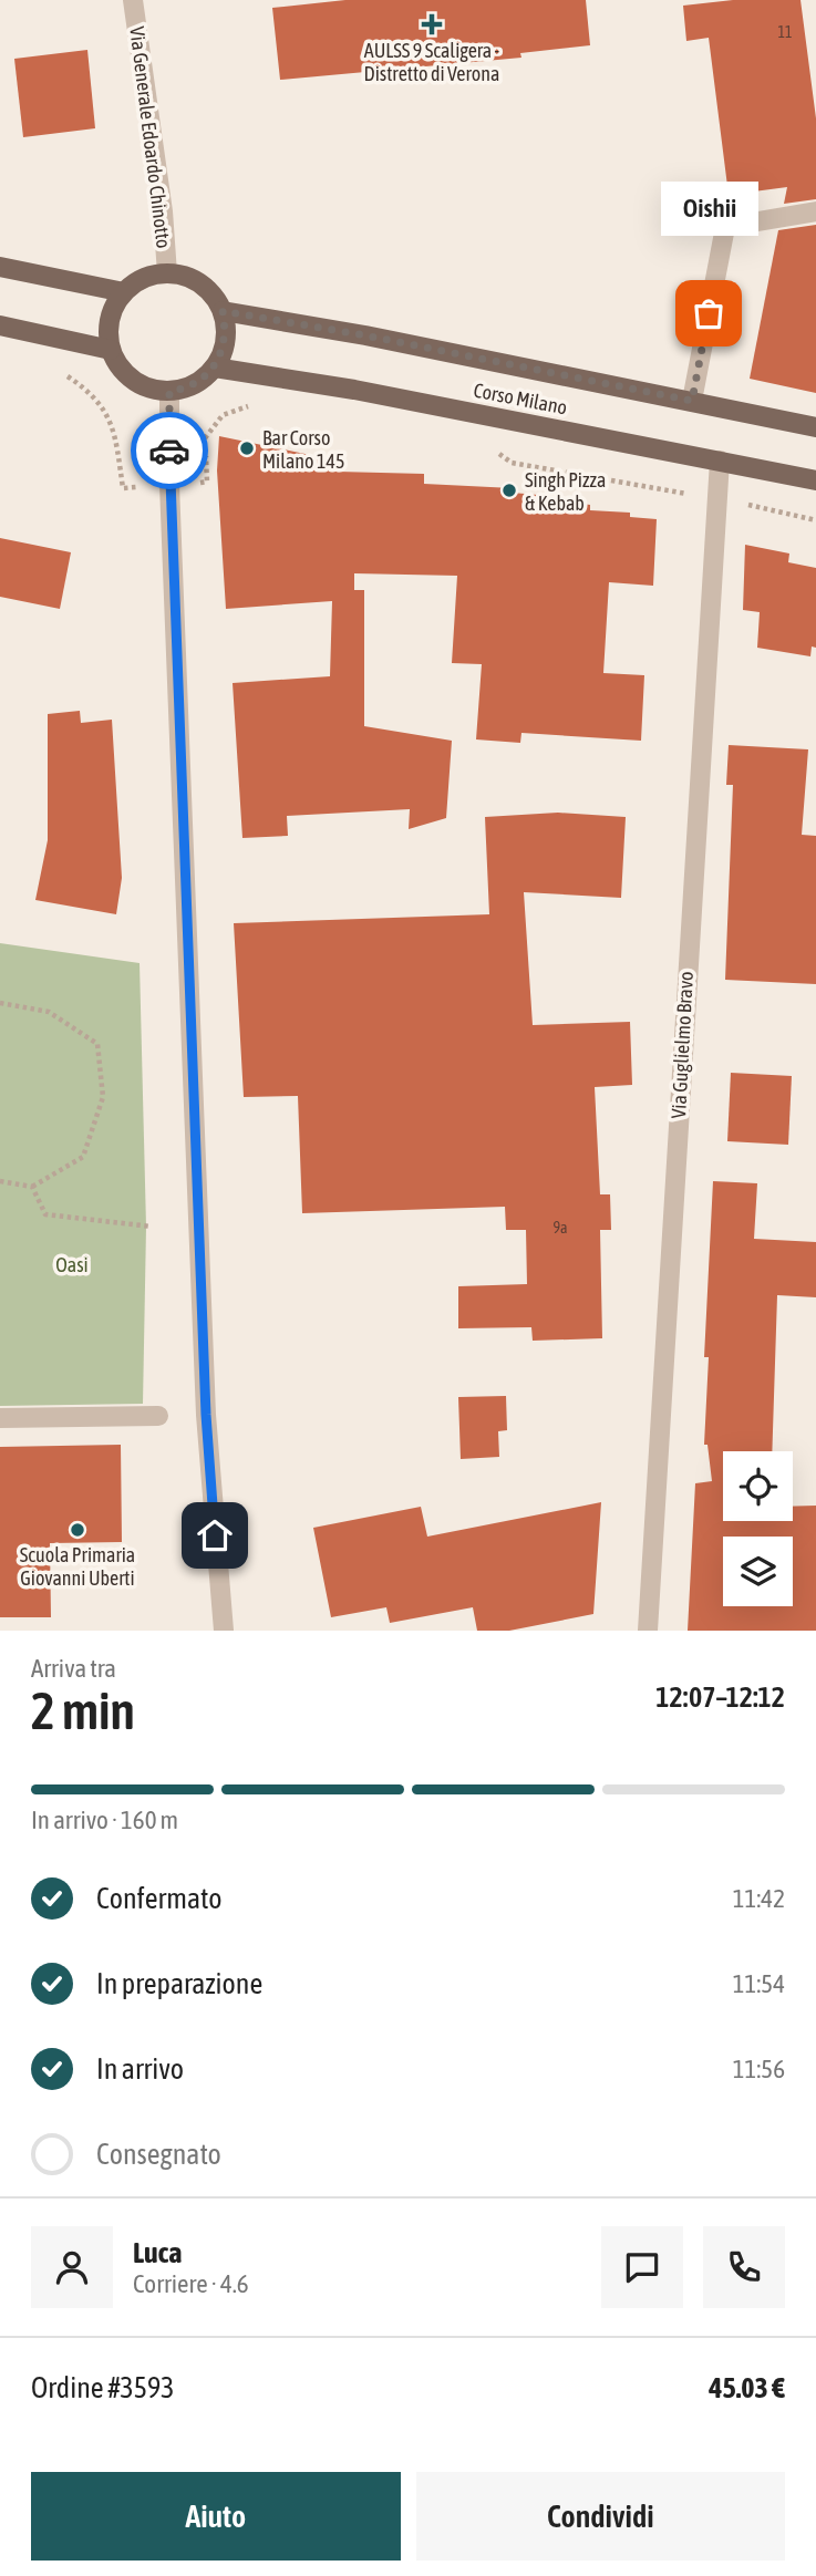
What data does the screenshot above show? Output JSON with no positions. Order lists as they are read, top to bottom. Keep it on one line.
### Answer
{"streets":{"main road":["Corso Milano"],"street":["Via Generale Edoardo Chinotto","Via Guglielmo Bravo"]},"crossings":[["Via Generale Edoardo Chinotto","Corso Milano"],["Corso Milano","Via Guglielmo Bravo"]],"parks":["Oasi"],"places":{"health":["AULSS 9 Scaligera - Distretto di Verona"],"other":["Oishii","Bar Corso Milano 145","Singh Pizza & Kebab","Scuola Primaria Giovanni Uberti"]},"house_numbers":["11","9a"],"page":{"bubble":"Oishii","heading":["2 min","Arriva tra","12:07–12:12"],"panel":["Luca","Corriere · 4.6","Ordine #3593","45.03 €"],"bar":"In arrivo · 160 m","list":[["Confermato","11:42"],["In preparazione","11:54"],["In arrivo","11:56"],"Consegnato"],"buttons":["Aiuto","Condividi"]}}
